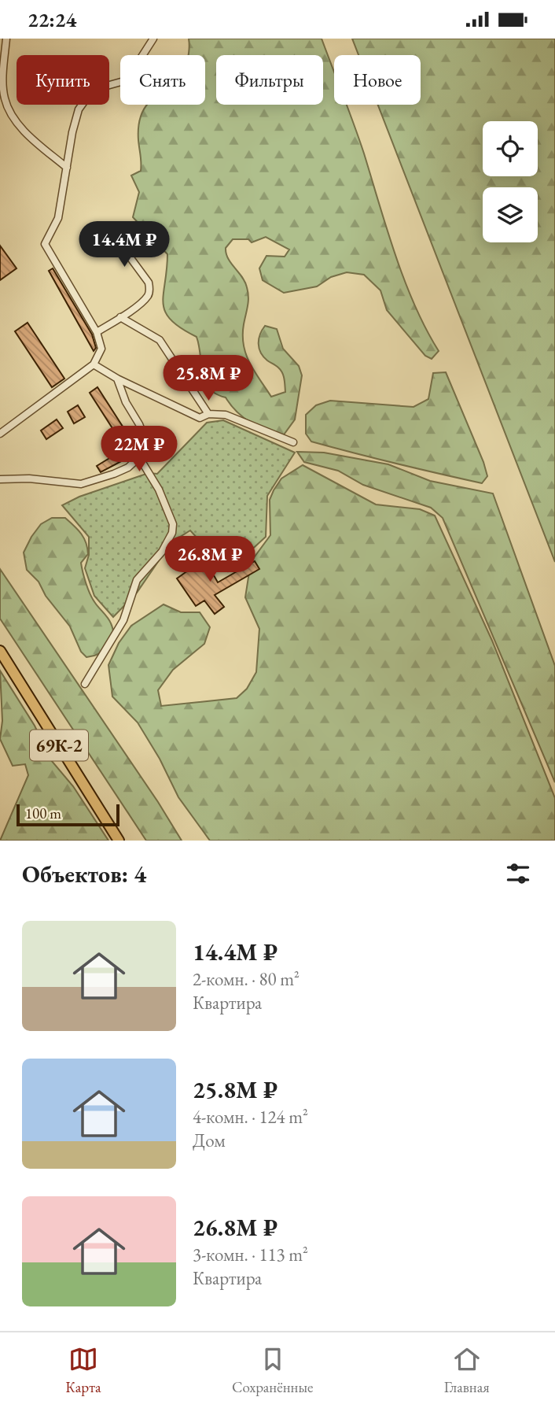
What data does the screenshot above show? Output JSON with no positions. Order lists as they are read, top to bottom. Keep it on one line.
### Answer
{"streets":{"main road":["69К-2"]},"scale_bar":"100 m","page":{"status":"22:24","chip":["Купить","Снять","Фильтры","Новое"],"price":["14.4M ₽","25.8M ₽","22M ₽","26.8M ₽"],"scale":"100 m","heading":"Объектов: 4","list":[{"name":"14.4M ₽","note":"2-комн. · 80 m² · Квартира"},{"name":"25.8M ₽","note":"4-комн. · 124 m² · Дом"},{"name":"26.8M ₽","note":"3-комн. · 113 m² · Квартира"}],"tabs":["Карта","Сохранённые","Главная"]}}
